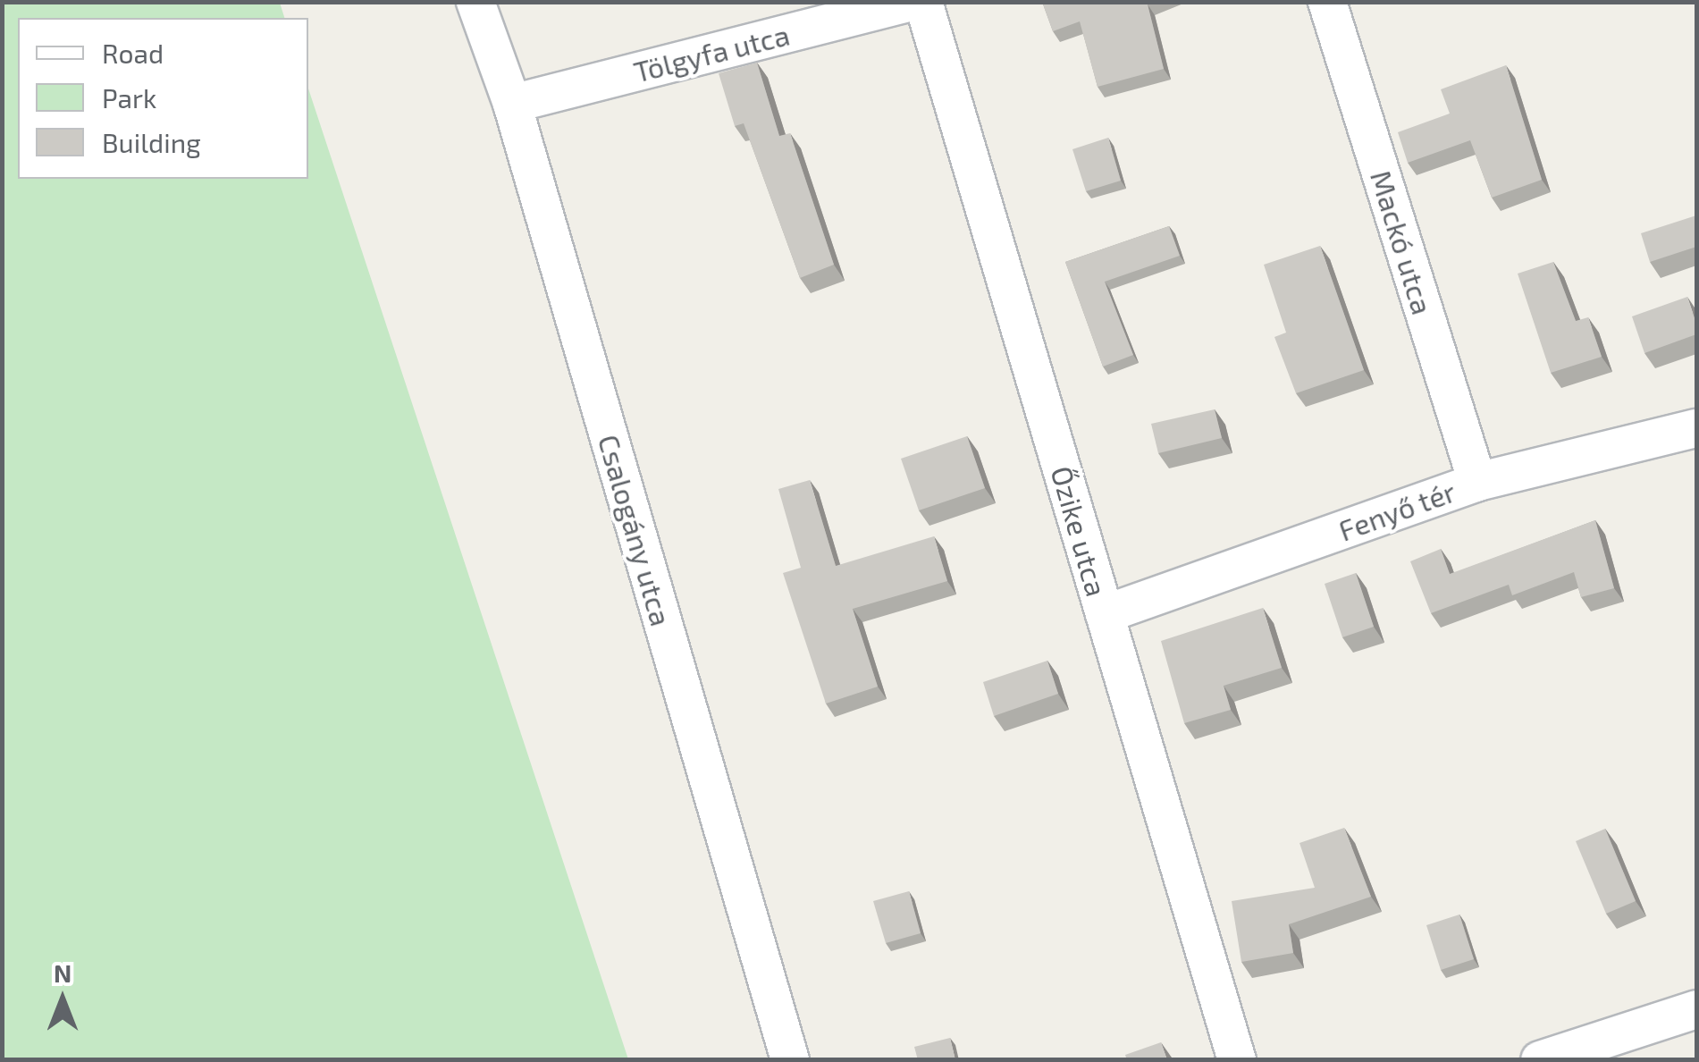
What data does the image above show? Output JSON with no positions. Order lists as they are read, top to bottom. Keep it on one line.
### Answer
{"streets":{"street":["Tölgyfa utca","Mackó utca","Fenyő tér","Csalogány utca","Őzike utca"]},"crossings":[["Tölgyfa utca","Csalogány utca"],["Mackó utca","Fenyő tér"],["Fenyő tér","Őzike utca"]],"legend":["Road","Park","Building"],"north":"top"}
